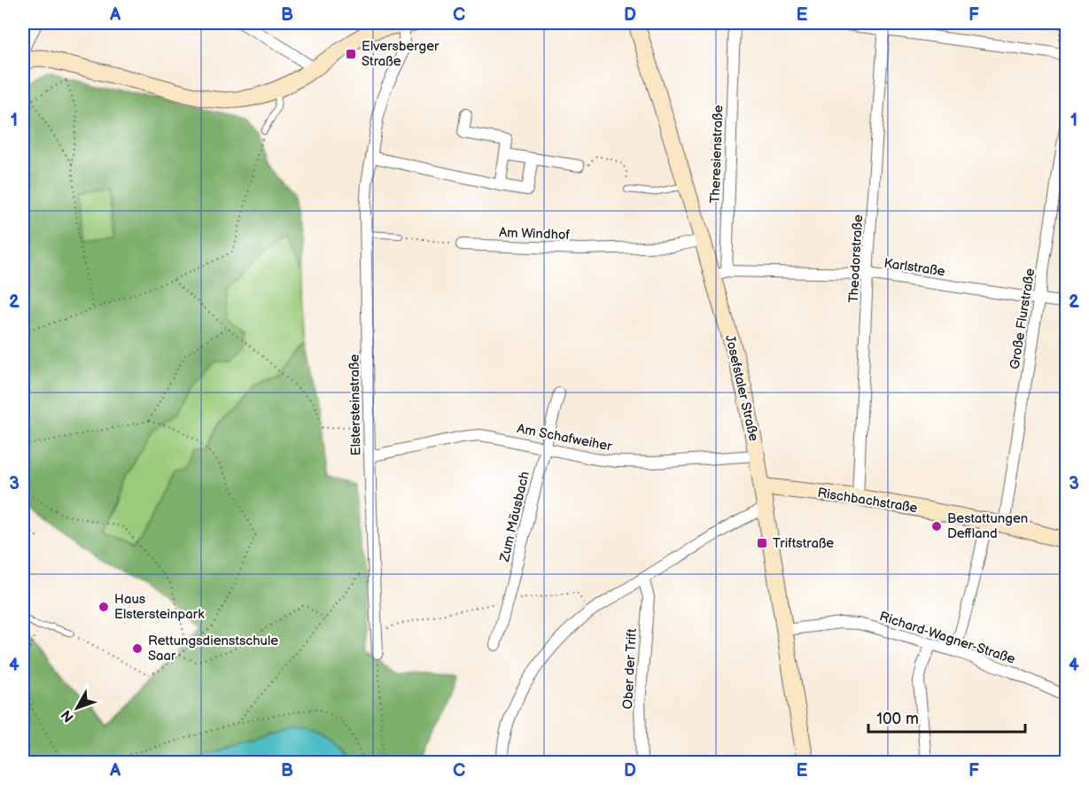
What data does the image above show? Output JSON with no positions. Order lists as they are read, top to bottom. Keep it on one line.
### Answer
{"streets":{"street":["Theresienstraße","Am Windhof","Theodorstraße","Karlstraße","Große Flurstraße","Josefstaler Straße","Elstersteinstraße","Am Schafweiher","Rischbachstraße","Zum Mäusbach","Richard-Wagner-Straße","Ober der Trift"]},"crossings":[["Theresienstraße","Karlstraße"],["Theresienstraße","Josefstaler Straße"],["Am Windhof","Josefstaler Straße"],["Theodorstraße","Karlstraße"],["Theodorstraße","Rischbachstraße"],["Karlstraße","Große Flurstraße"],["Karlstraße","Josefstaler Straße"],["Große Flurstraße","Rischbachstraße"],["Josefstaler Straße","Am Schafweiher"],["Josefstaler Straße","Rischbachstraße"],["Josefstaler Straße","Richard-Wagner-Straße"],["Elstersteinstraße","Am Schafweiher"],["Am Schafweiher","Zum Mäusbach"]],"places":{"transit":["Elversberger Straße","Triftstraße"],"other":["Bestattungen Deffland","Haus Elstersteinpark","Rettungsdienstschule Saar"]},"scale_bar":"100 m","north":"bottom left","grid":{"columns":["A","B","C","D","E","F"],"rows":["1","2","3","4"]}}
